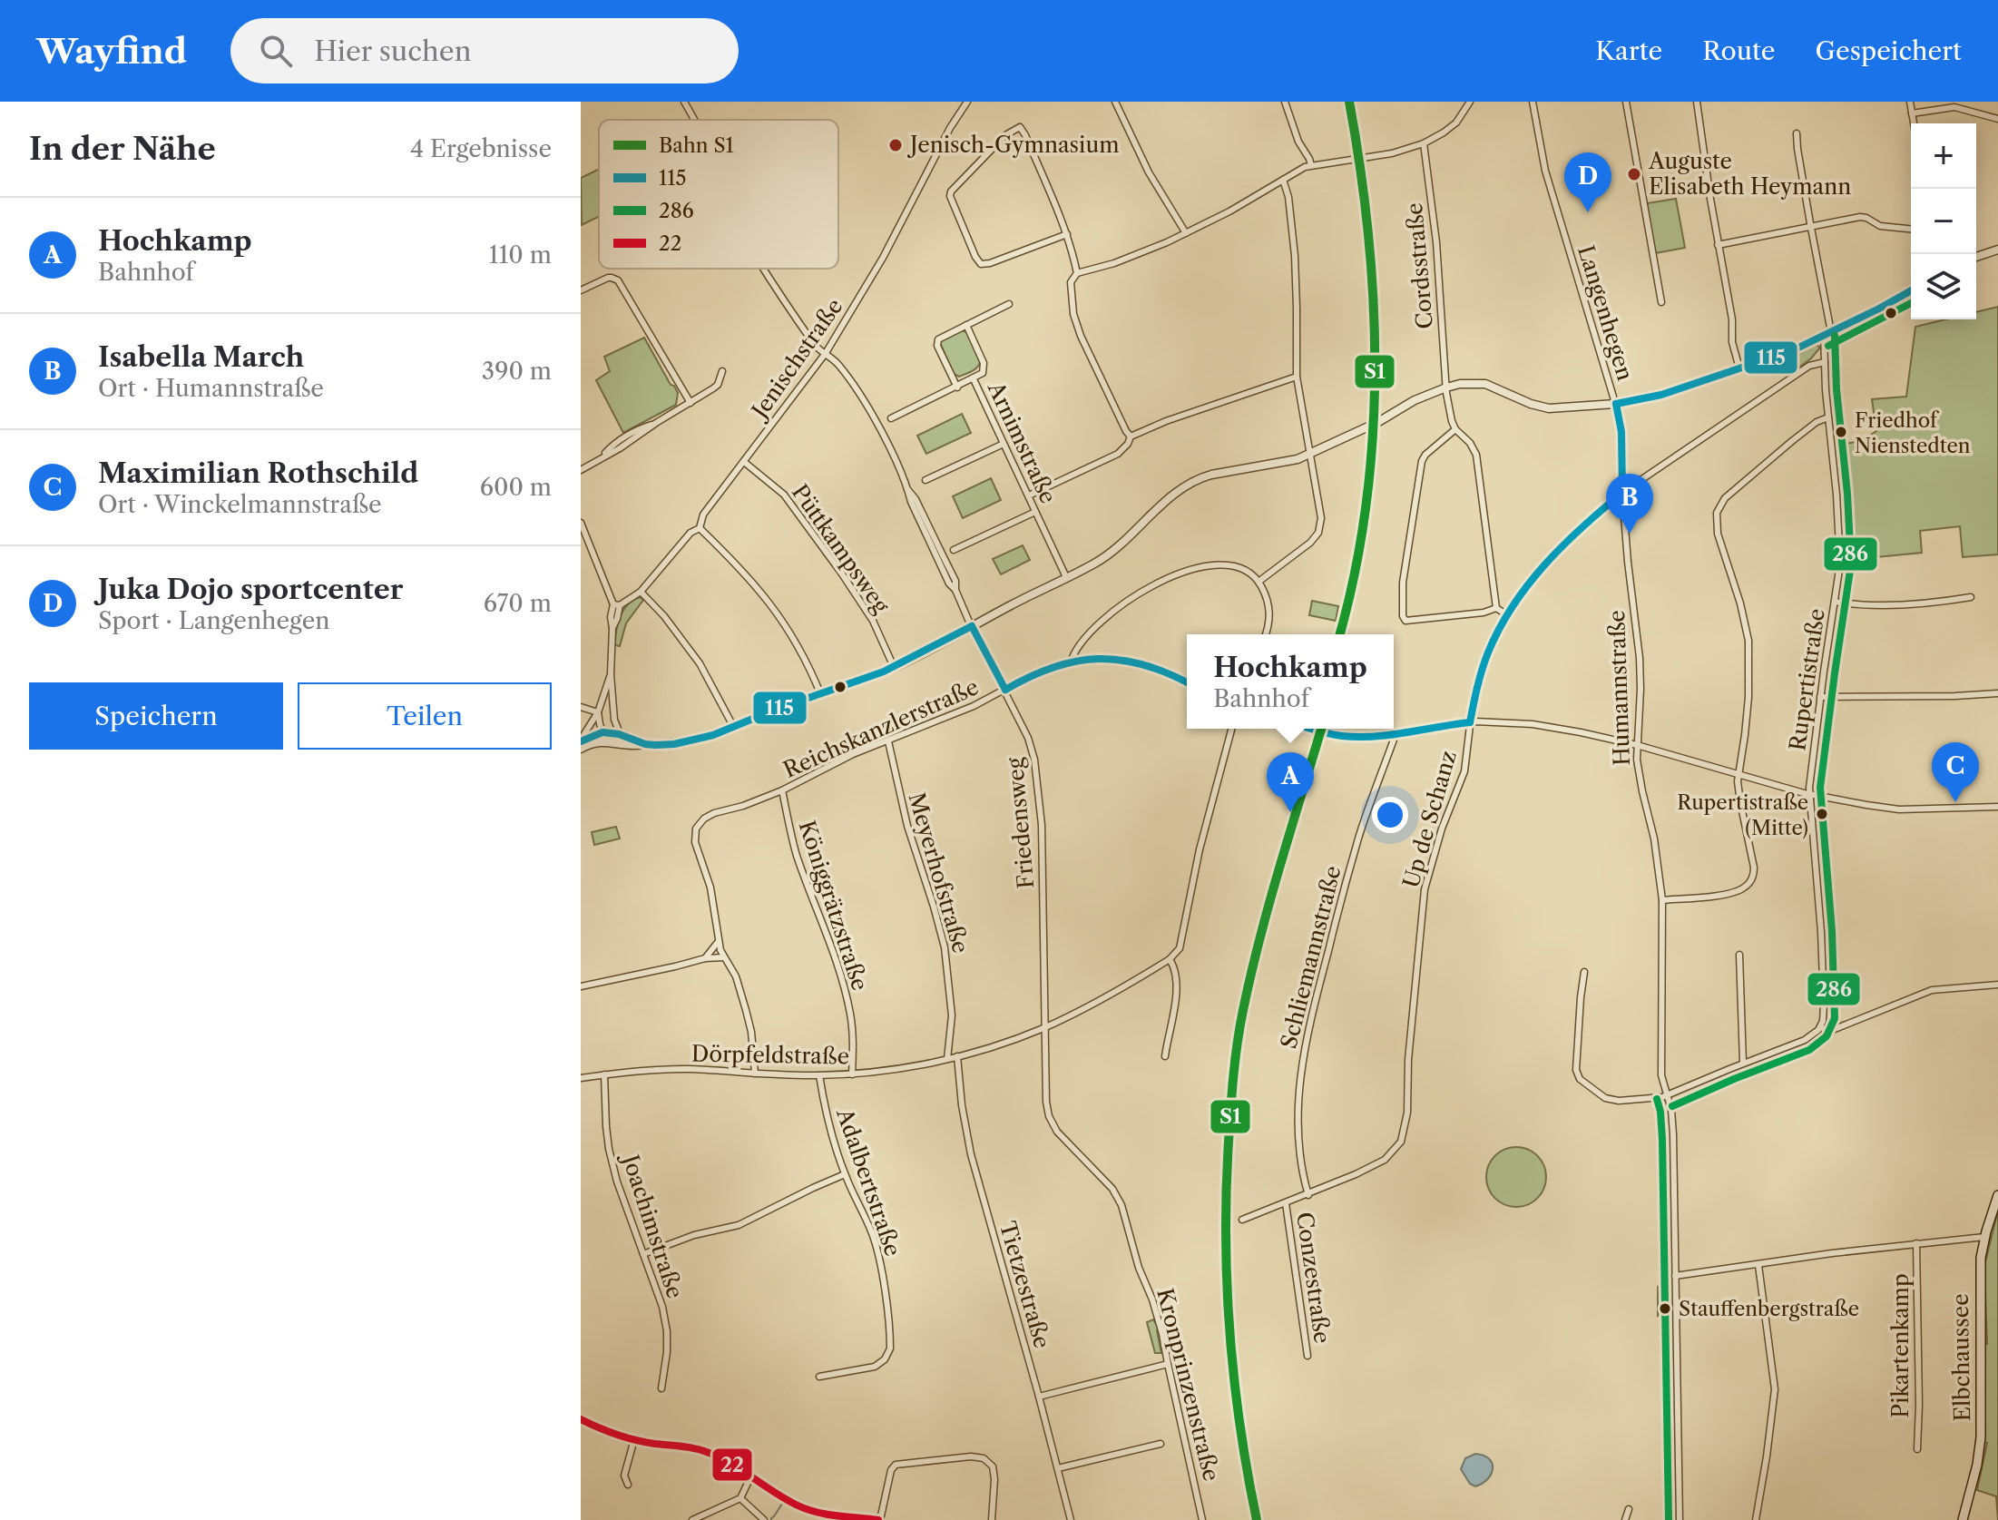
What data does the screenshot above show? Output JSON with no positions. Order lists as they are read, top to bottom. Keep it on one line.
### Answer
{"streets":{"main road":["Elbchaussee"],"street":["Cordsstraße","Langenhegen","Jenischstraße","Arnimstraße","Püttkampsweg","Rupertistraße","Humannstraße","Reichskanzlerstraße","Up de Schanz","Friedensweg","Meyerhofstraße","Königgrätzstraße","Schliemannstraße","Dörpfeldstraße","Adalbertstraße","Joachimstraße","Conzestraße","Tietzestraße","Pikartenkamp","Kronprinzenstraße"]},"crossings":[["Langenhegen","Humannstraße"],["Langenhegen","Up de Schanz"],["Jenischstraße","Püttkampsweg"],["Jenischstraße","Friedensweg"],["Rupertistraße","Up de Schanz"],["Humannstraße","Up de Schanz"],["Reichskanzlerstraße","Friedensweg"],["Reichskanzlerstraße","Meyerhofstraße"],["Reichskanzlerstraße","Königgrätzstraße"],["Reichskanzlerstraße","Dörpfeldstraße"],["Up de Schanz","Schliemannstraße"],["Up de Schanz","Conzestraße"],["Friedensweg","Dörpfeldstraße"],["Friedensweg","Kronprinzenstraße"],["Meyerhofstraße","Dörpfeldstraße"],["Königgrätzstraße","Dörpfeldstraße"],["Dörpfeldstraße","Adalbertstraße"],["Dörpfeldstraße","Joachimstraße"],["Dörpfeldstraße","Tietzestraße"],["Dörpfeldstraße","Kronprinzenstraße"]],"places":["Jenisch-Gymnasium","Auguste Elisabeth Heymann","Friedhof Nienstedten","Rupertistraße (Mitte)","Stauffenbergstraße"],"lines":["rail line S1","transit line 115","transit line 286","transit line 22"],"legend":["Bahn S1","115","286","22"],"page":{"header":"Wayfind","search":"Hier suchen","nav":["Karte","Route","Gespeichert"],"heading":["In der Nähe","4 Ergebnisse"],"map_buttons":["+","−"],"pins":["D","B","C","A"],"list":[{"mark":"A","name":"Hochkamp","note":"Bahnhof","value":"110 m"},{"mark":"B","name":"Isabella March","note":"Ort · Humannstraße","value":"390 m"},{"mark":"C","name":"Maximilian Rothschild","note":"Ort · Winckelmannstraße","value":"600 m"},{"mark":"D","name":"Juka Dojo sportcenter","note":"Sport · Langenhegen","value":"670 m"}],"popup":["Hochkamp","Bahnhof"],"buttons":["Speichern","Teilen"]}}
